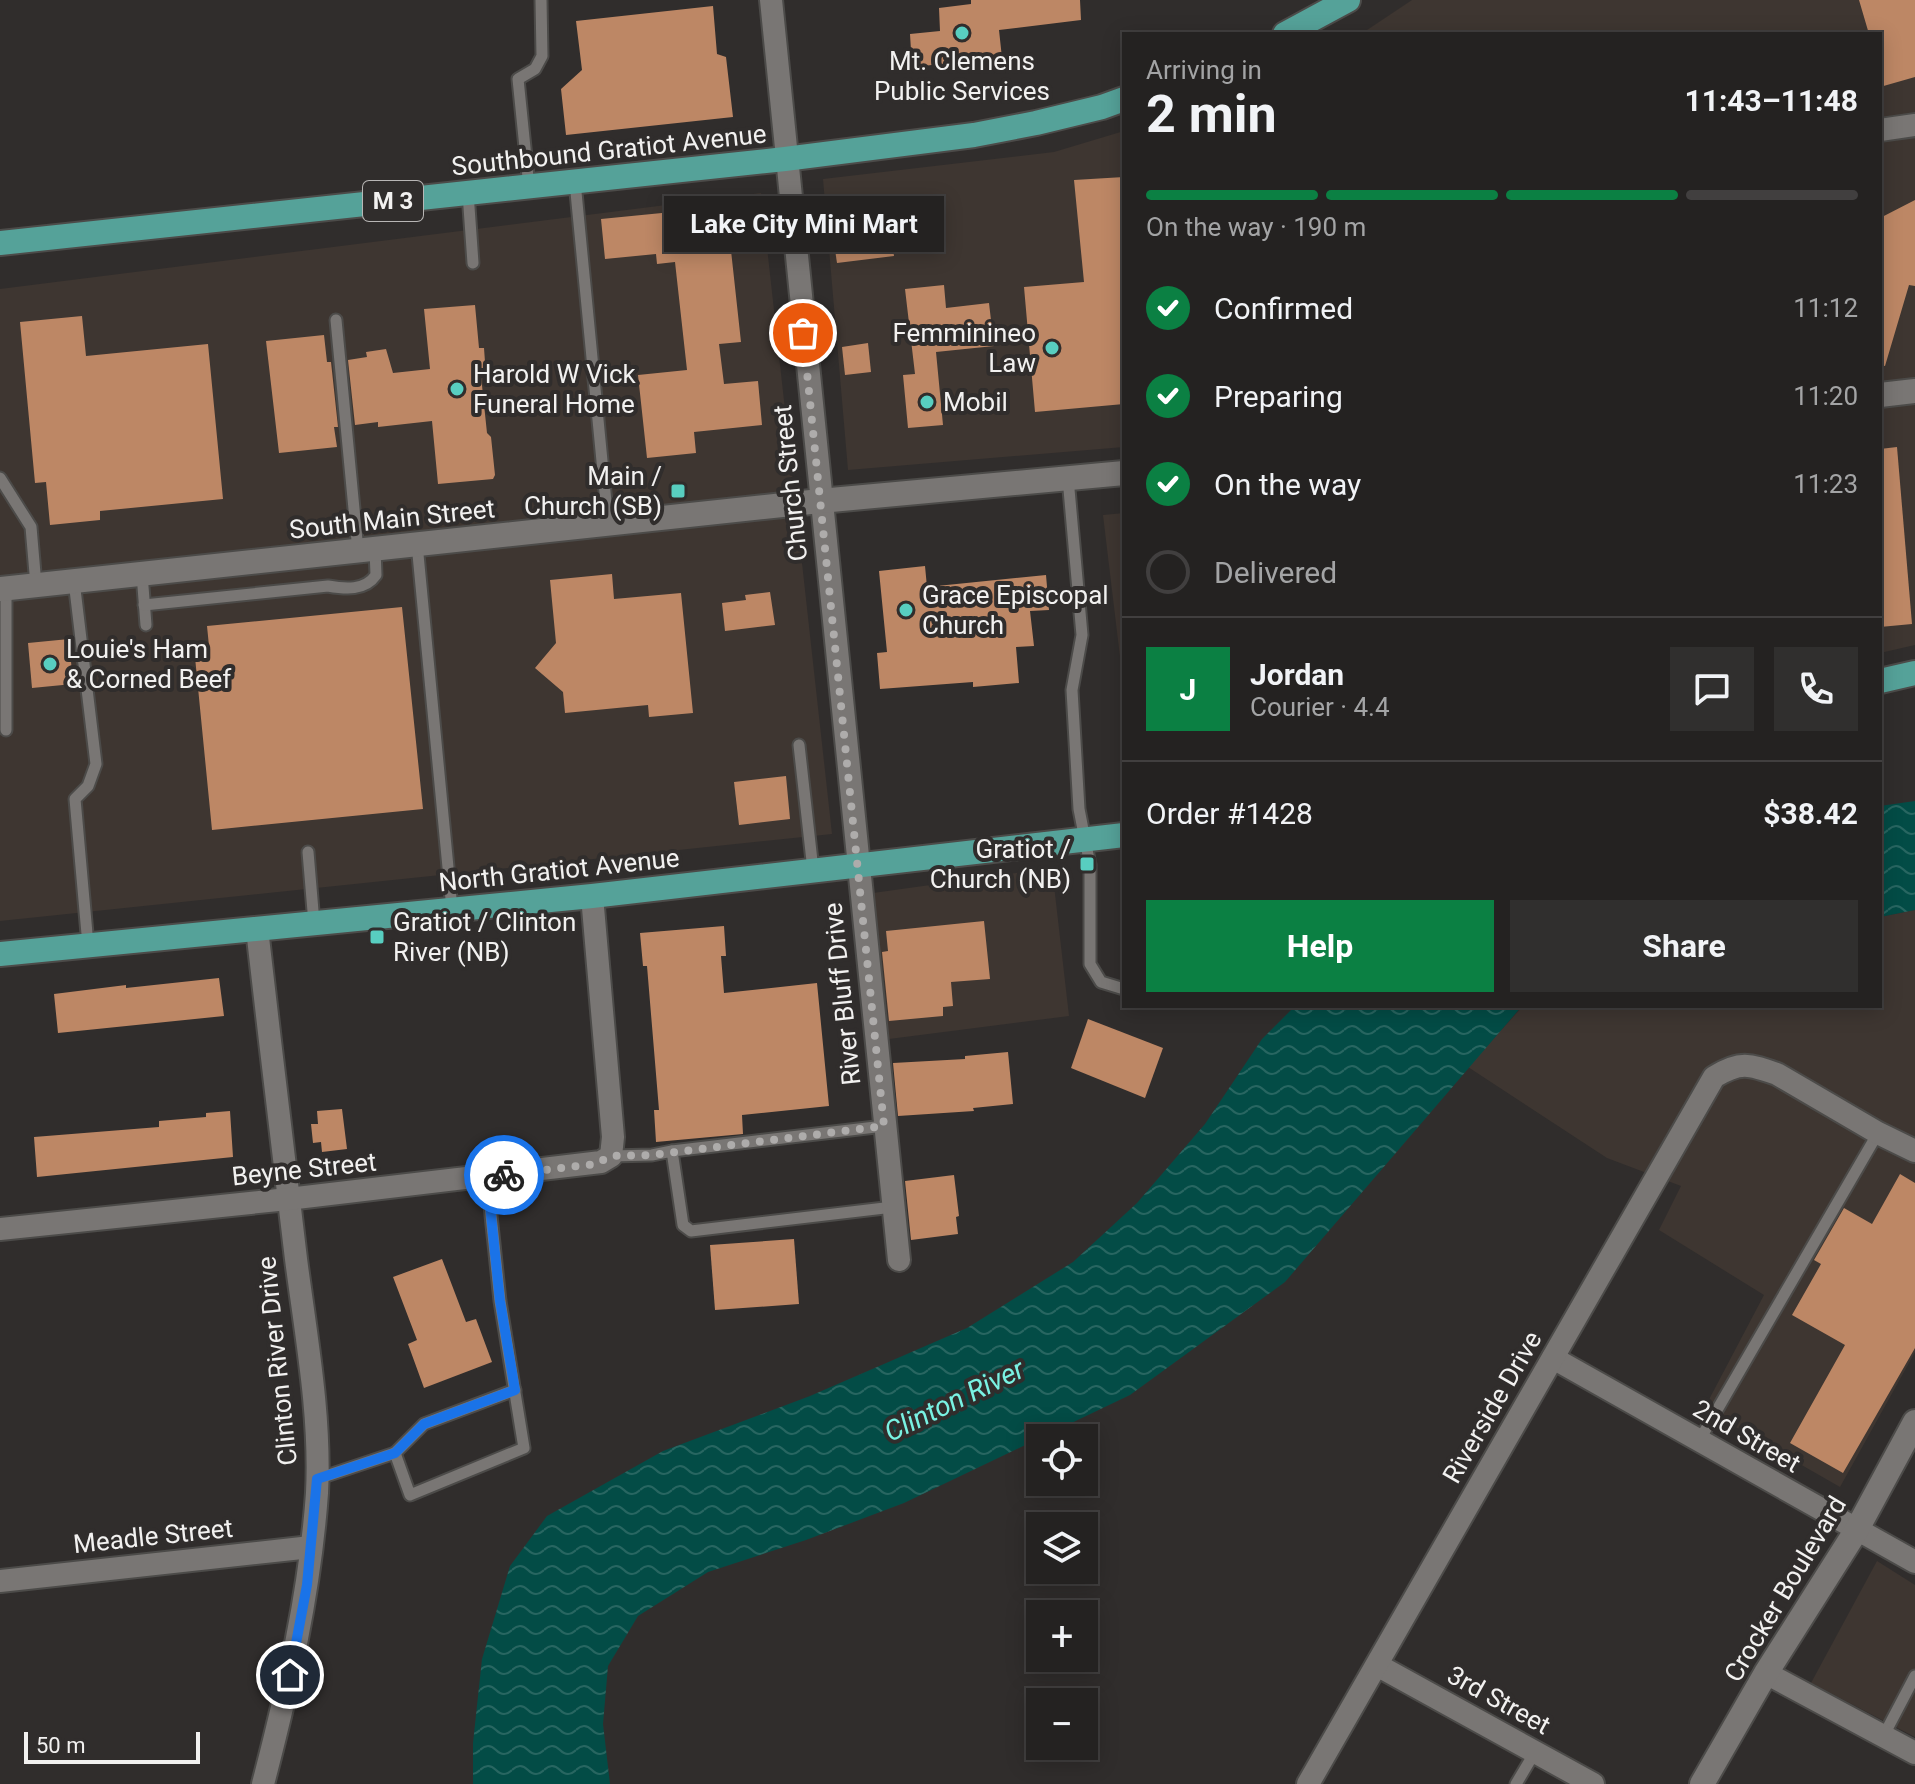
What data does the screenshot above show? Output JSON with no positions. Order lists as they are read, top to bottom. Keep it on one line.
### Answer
{"streets":{"main road":["Southbound Gratiot Avenue","M 3","North Gratiot Avenue"],"street":["Church Street","South Main Street","River Bluff Drive","Beyne Street","Clinton River Drive","Riverside Drive","2nd Street","Meadle Street","Crocker Boulevard","3rd Street"]},"crossings":[["Southbound Gratiot Avenue","Church Street"],["Church Street","South Main Street"],["Church Street","North Gratiot Avenue"],["Church Street","River Bluff Drive"],["North Gratiot Avenue","River Bluff Drive"],["North Gratiot Avenue","Clinton River Drive"],["Beyne Street","Clinton River Drive"],["Clinton River Drive","Meadle Street"],["Riverside Drive","2nd Street"],["Riverside Drive","3rd Street"],["2nd Street","Crocker Boulevard"]],"water":["Clinton River"],"places":{"other":["Mt. Clemens Public Services","Lake City Mini Mart","Femminineo Law","Harold W Vick Funeral Home","Mobil","Grace Episcopal Church","Louie's Ham & Corned Beef"],"transit":["Main / Church (SB)","Gratiot / Church (NB)","Gratiot / Clinton River (NB)"]},"scale_bar":"50 m","page":{"heading":["2 min","Arriving in","11:43–11:48"],"panel":["Jordan","Courier · 4.4","Order #1428","$38.42"],"bar":"On the way · 190 m","bubble":"Lake City Mini Mart","list":[["Confirmed","11:12"],["Preparing","11:20"],["On the way","11:23"],"Delivered"],"round":"J","buttons":["Help","Share"],"map_buttons":["+","−"],"scale":"50 m"}}
